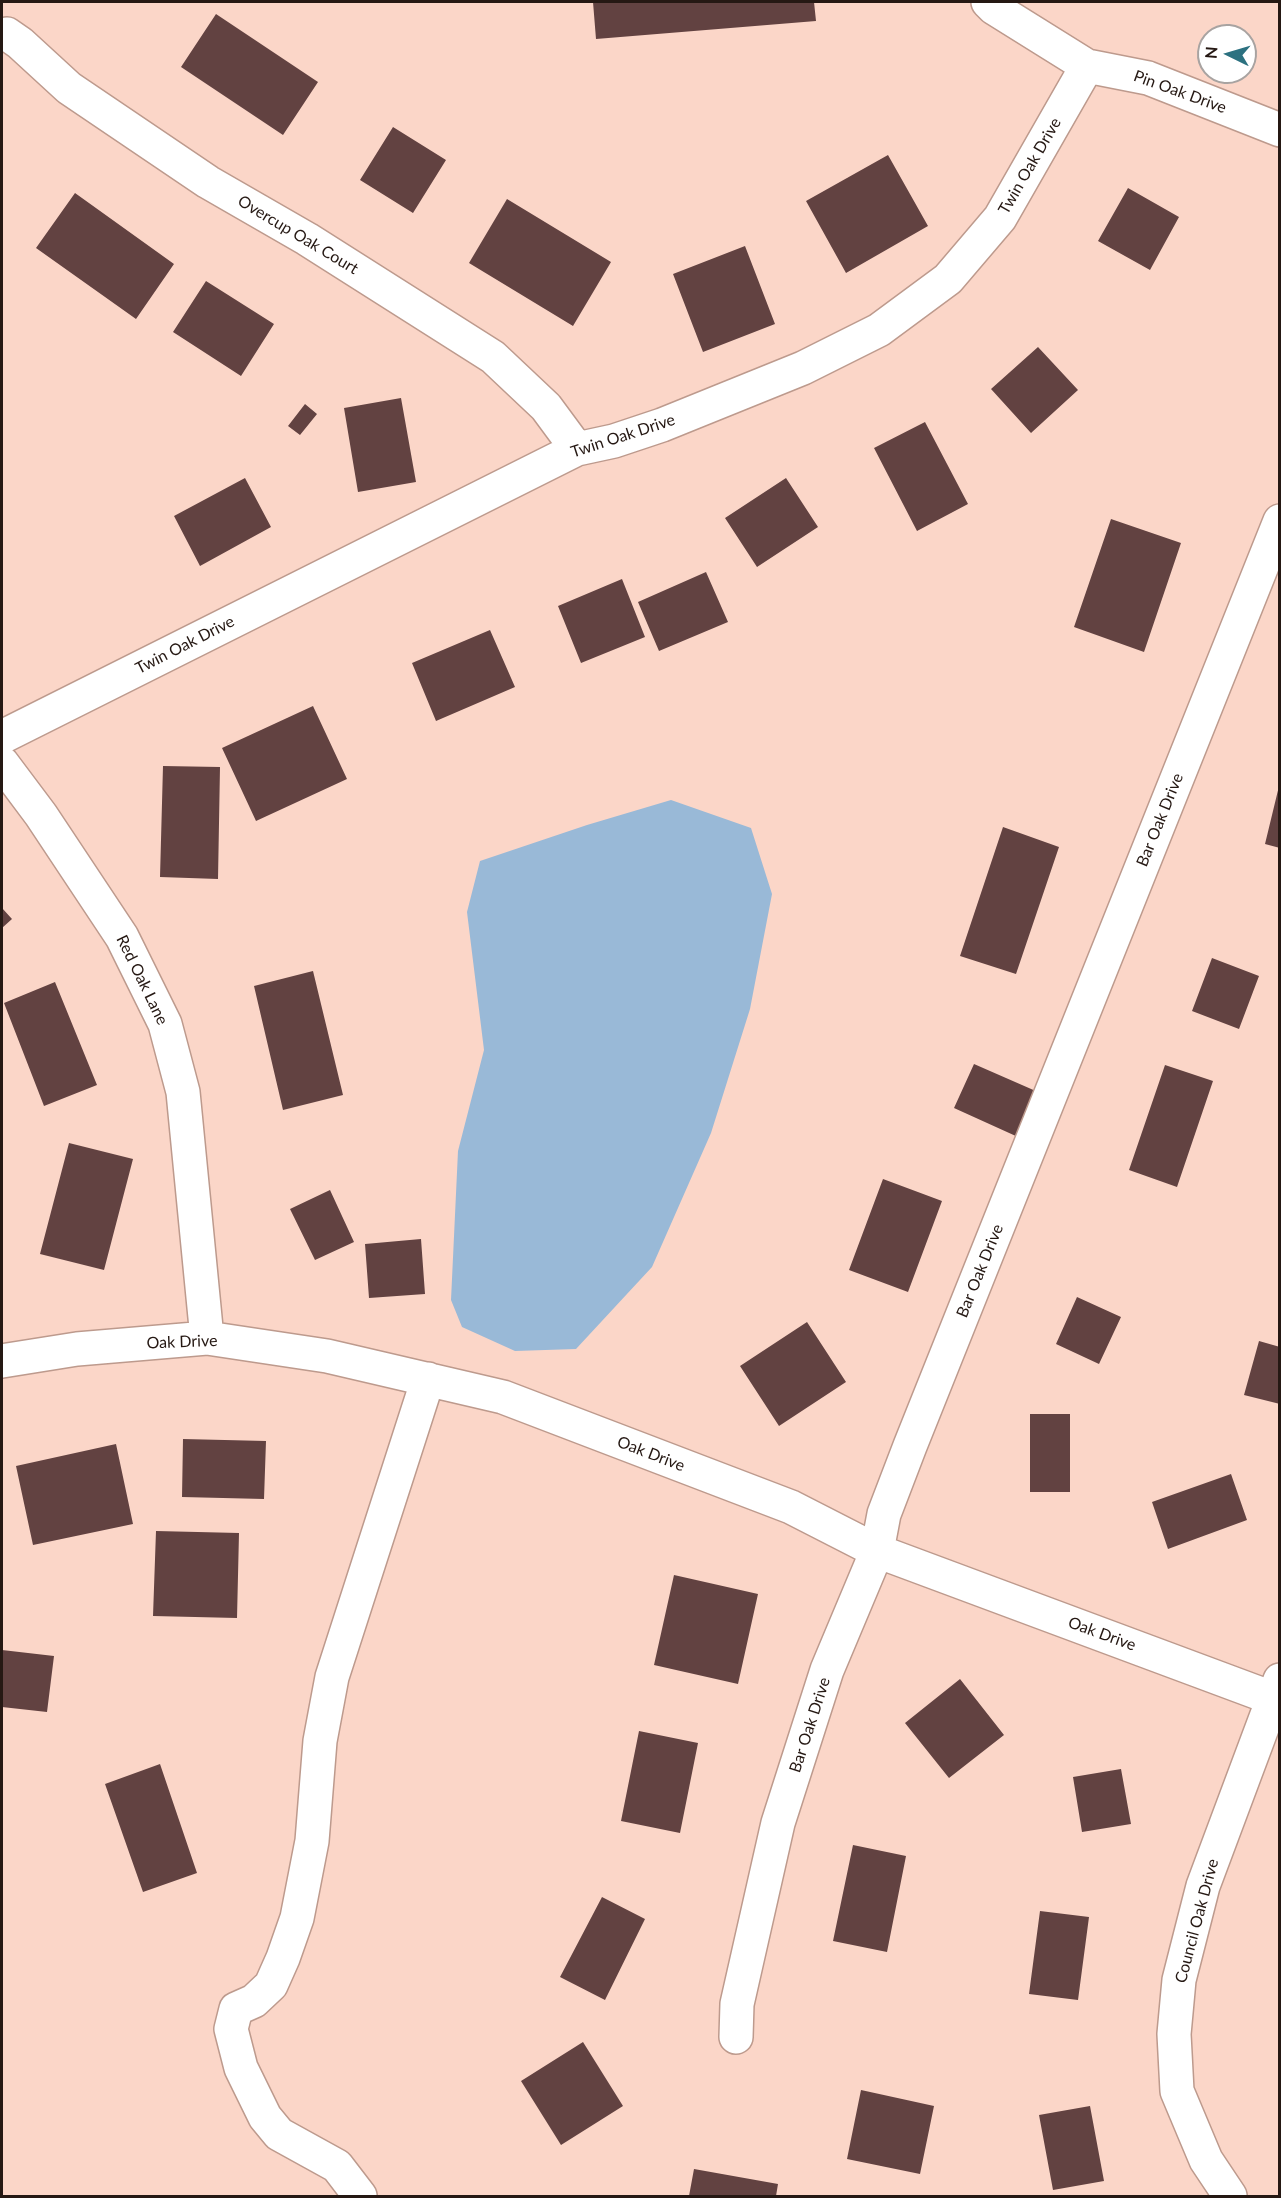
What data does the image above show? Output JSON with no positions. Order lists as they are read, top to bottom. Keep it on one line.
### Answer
{"streets":{"street":["Pin Oak Drive","Twin Oak Drive","Overcup Oak Court","Bar Oak Drive","Red Oak Lane","Oak Drive","Council Oak Drive"]},"crossings":[["Pin Oak Drive","Twin Oak Drive"],["Twin Oak Drive","Overcup Oak Court"],["Bar Oak Drive","Oak Drive"],["Red Oak Lane","Oak Drive"],["Oak Drive","Council Oak Drive"]],"north":"left"}
